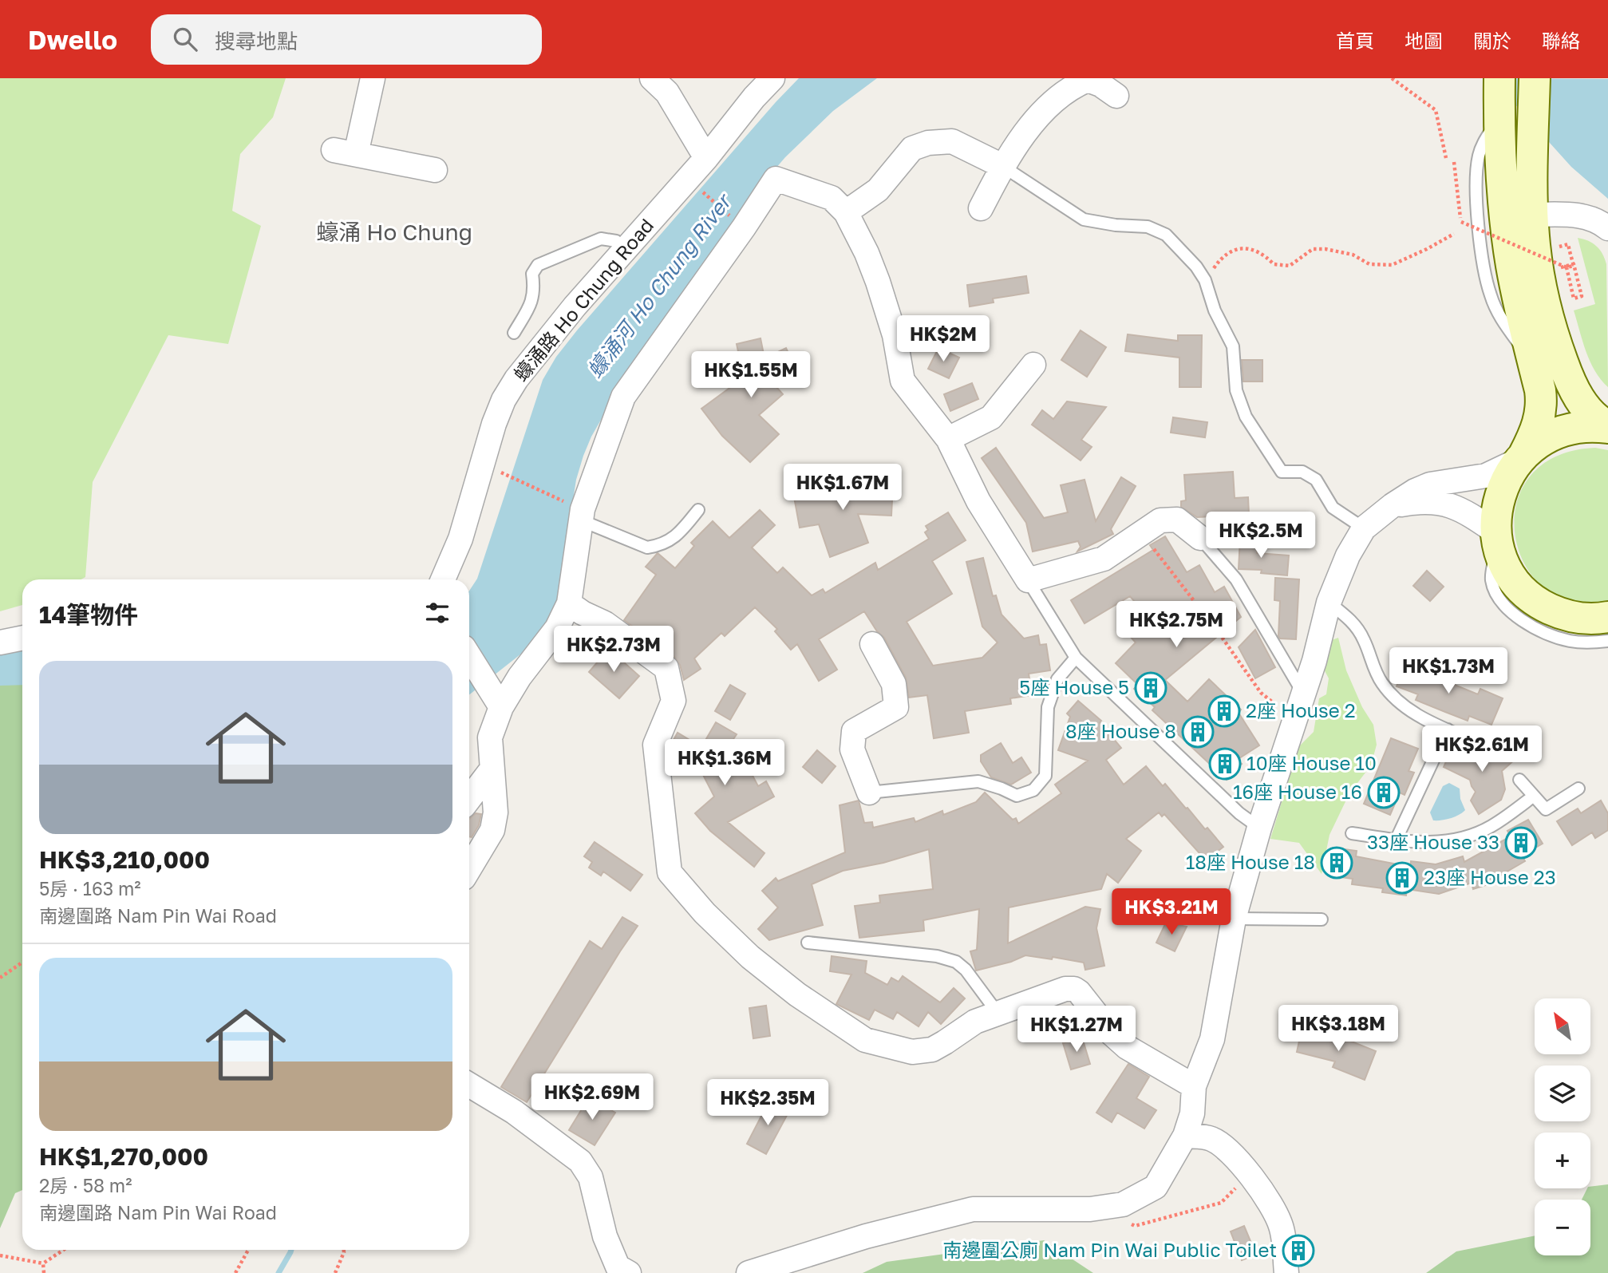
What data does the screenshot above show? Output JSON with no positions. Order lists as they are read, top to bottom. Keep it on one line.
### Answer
{"streets":{"street":["蠔涌路 Ho Chung Road"]},"districts":["蠔涌 Ho Chung"],"water":["蠔涌河 Ho Chung River"],"places":{"building":["5座 House 5","2座 House 2","8座 House 8","10座 House 10","16座 House 16","33座 House 33","18座 House 18","23座 House 23","南邊圍公廁 Nam Pin Wai Public Toilet"]},"north":"top left","page":{"header":"Dwello","search":"搜尋地點","nav":["首頁","地圖","關於","聯絡"],"price":["HK$2M","HK$1.55M","HK$1.67M","HK$2.5M","HK$2.75M","HK$2.73M","HK$1.73M","HK$2.61M","HK$1.36M","HK$3.21M","HK$3.18M","HK$1.27M","HK$2.69M","HK$2.35M"],"heading":"14筆物件","list":[{"name":"HK$3,210,000","note":"5房 · 163 m² · 南邊圍路 Nam Pin Wai Road"},{"name":"HK$1,270,000","note":"2房 · 58 m² · 南邊圍路 Nam Pin Wai Road"}],"map_buttons":["+","−"]}}
